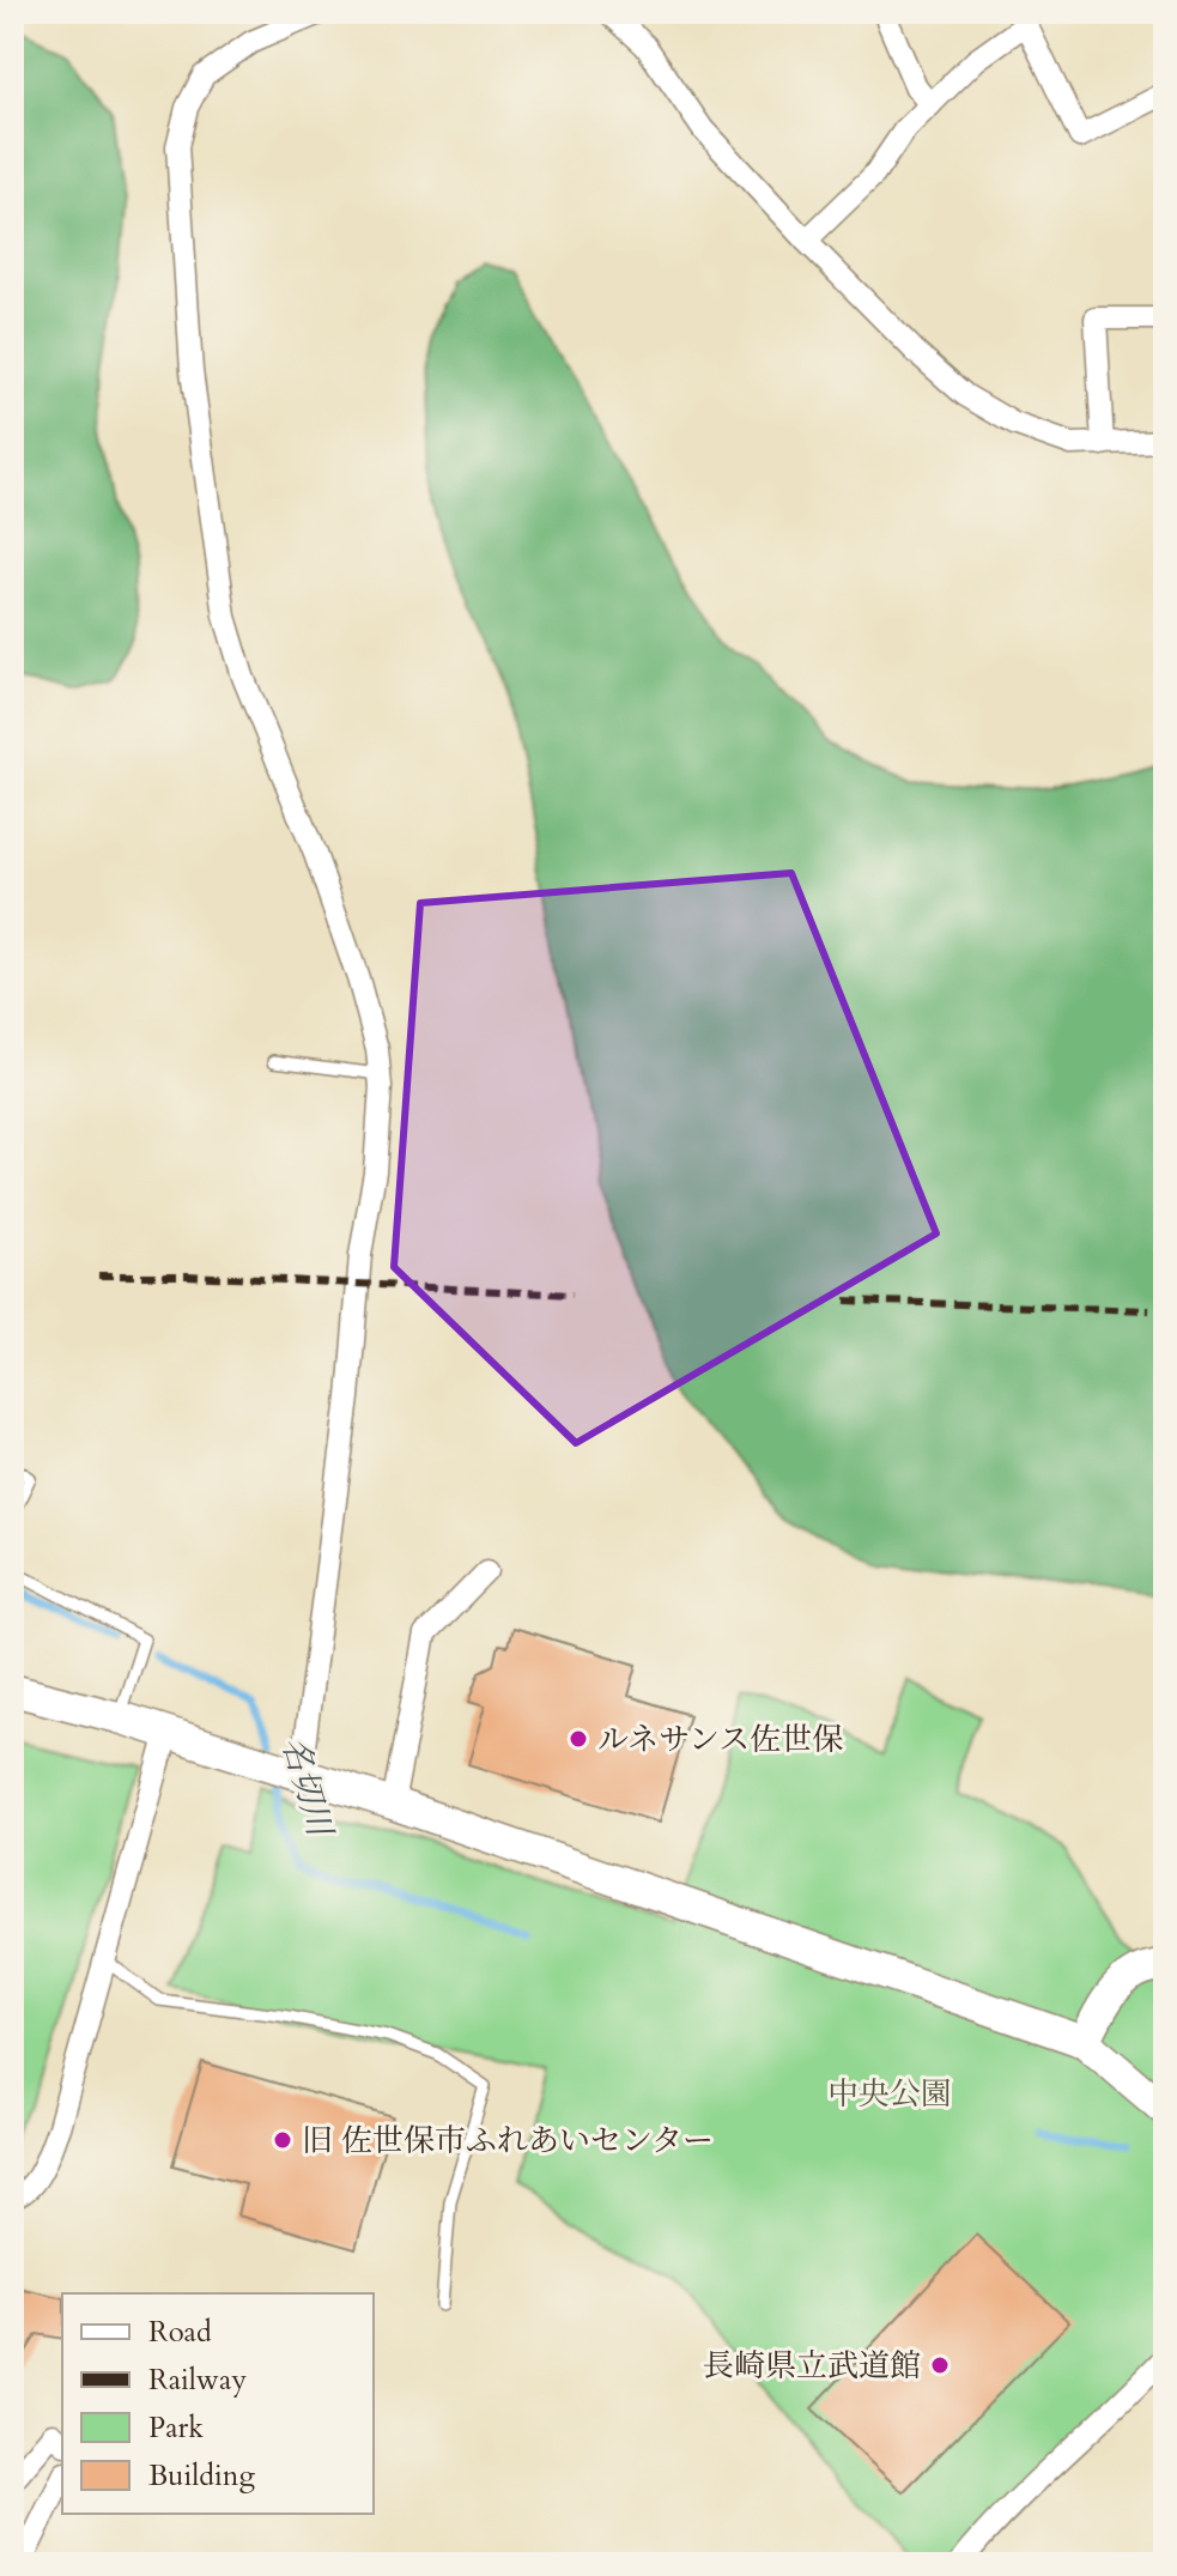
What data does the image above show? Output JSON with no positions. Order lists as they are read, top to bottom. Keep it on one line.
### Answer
{"water":["名切川"],"parks":["中央公園"],"places":["ルネサンス佐世保","旧 佐世保市ふれあいセンター","長崎県立武道館"],"legend":["Road","Railway","Park","Building"]}
